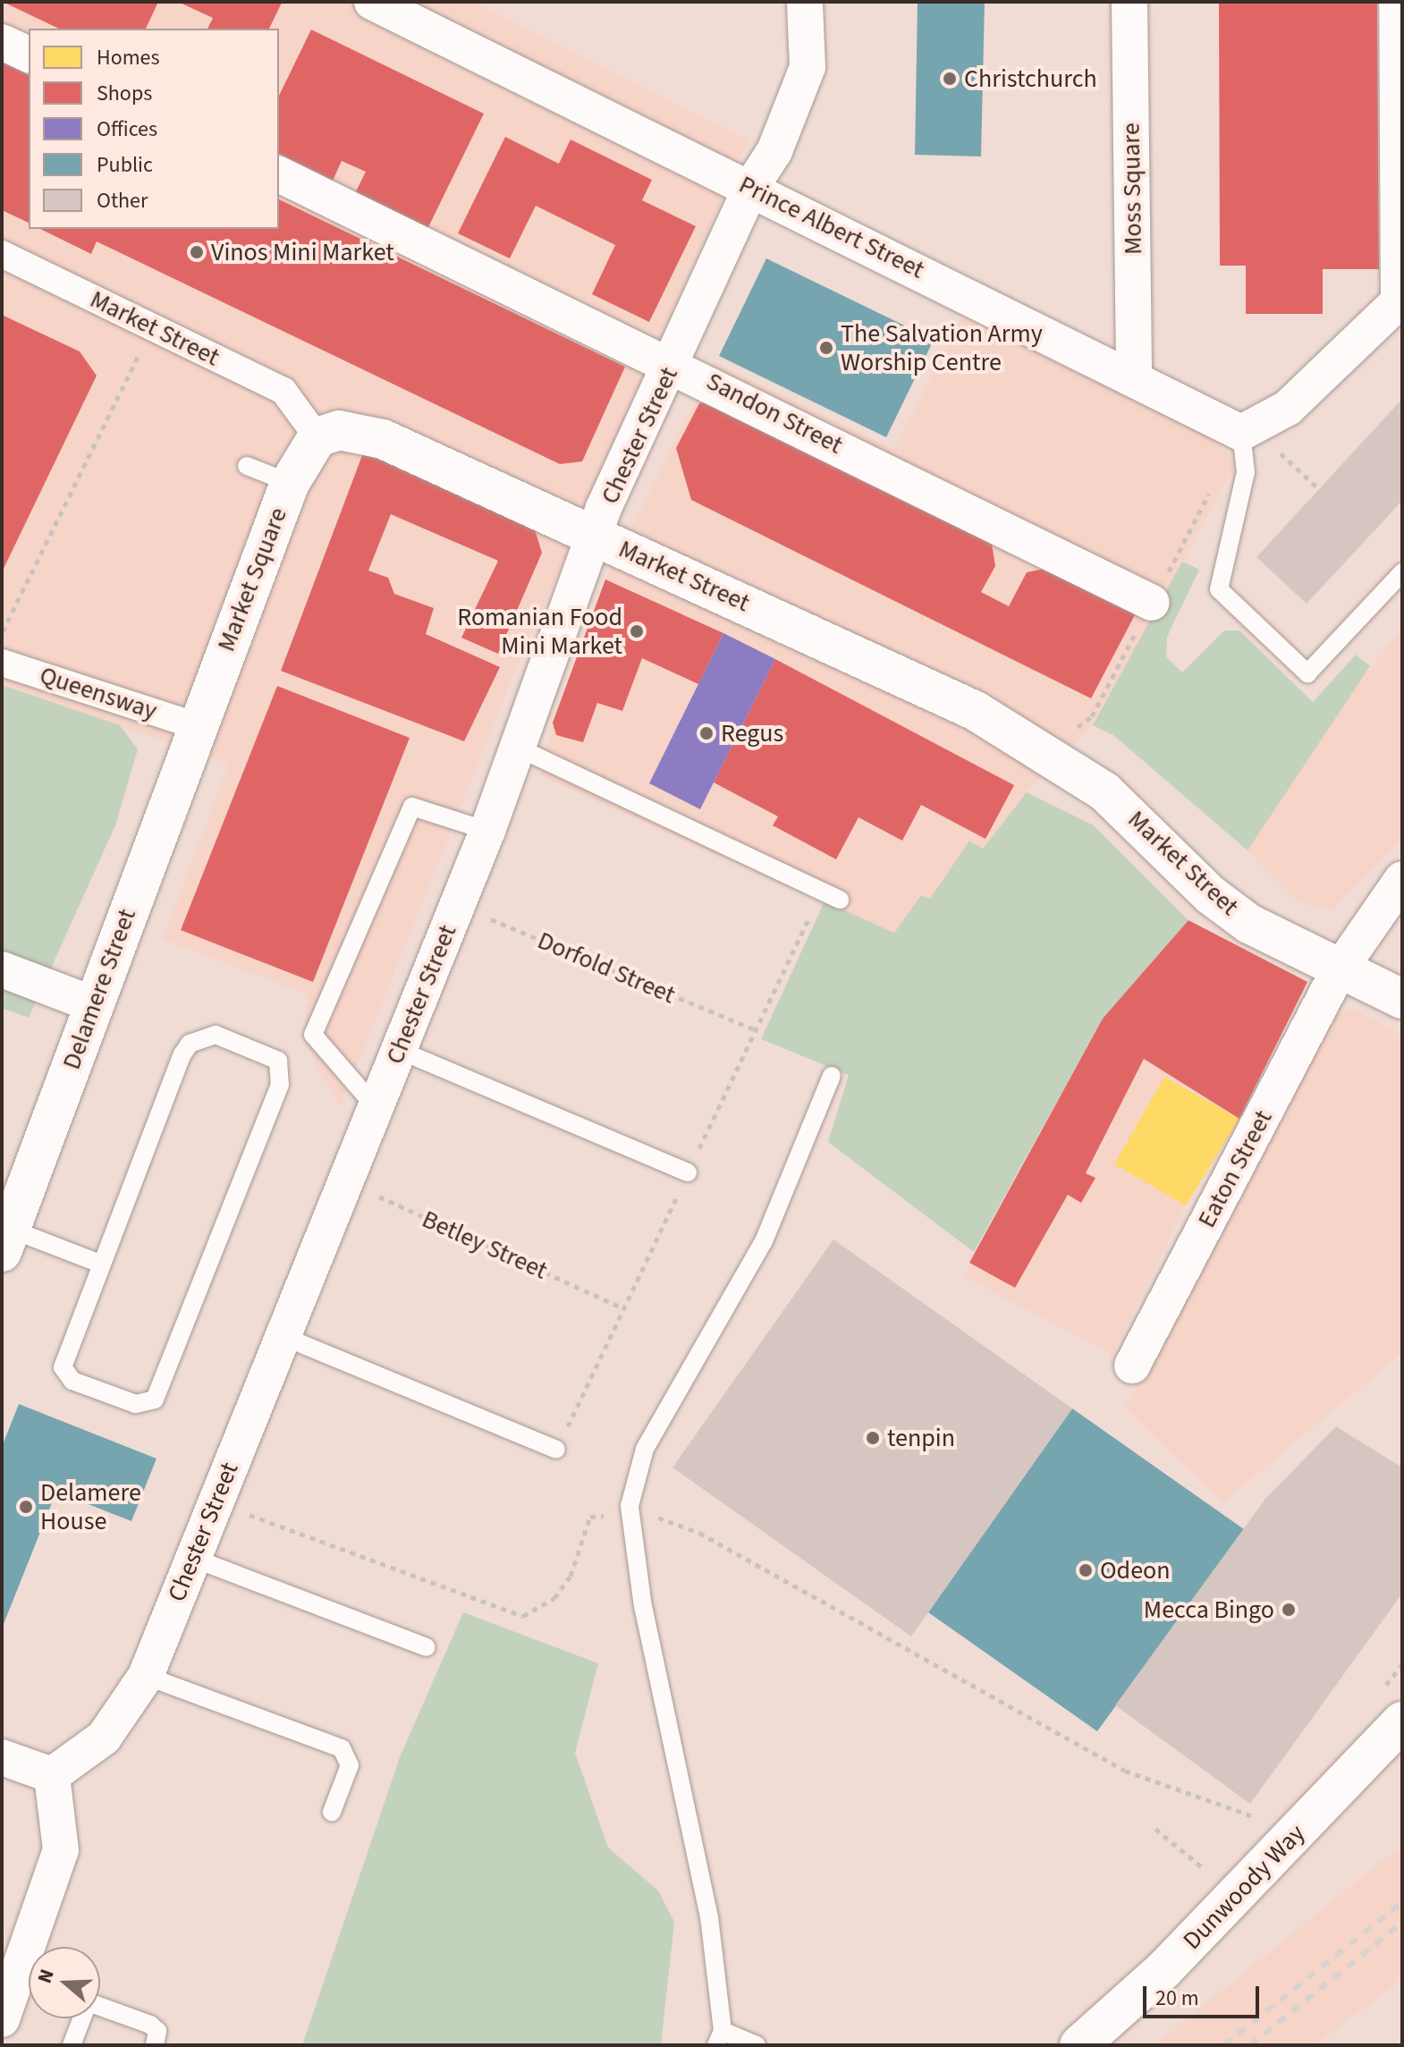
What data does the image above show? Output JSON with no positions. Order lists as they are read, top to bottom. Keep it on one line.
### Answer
{"streets":{"street":["Moss Square","Prince Albert Street","Market Street","Sandon Street","Chester Street","Market Square","Queensway","Delamere Street","Eaton Street","Dunwoody Way"],"path":["Dorfold Street","Betley Street"]},"crossings":[["Moss Square","Prince Albert Street"],["Prince Albert Street","Chester Street"],["Market Street","Chester Street"],["Market Street","Market Square"],["Market Street","Eaton Street"],["Sandon Street","Chester Street"],["Chester Street","Dorfold Street"],["Chester Street","Betley Street"],["Market Square","Queensway"],["Market Square","Delamere Street"],["Queensway","Delamere Street"]],"places":["Christchurch","Vinos Mini Market","The Salvation Army Worship Centre","Romanian Food Mini Market","Regus","tenpin","Delamere House","Odeon","Mecca Bingo"],"legend":["Homes","Shops","Offices","Public","Other"],"scale_bar":"20 m","north":"left"}
